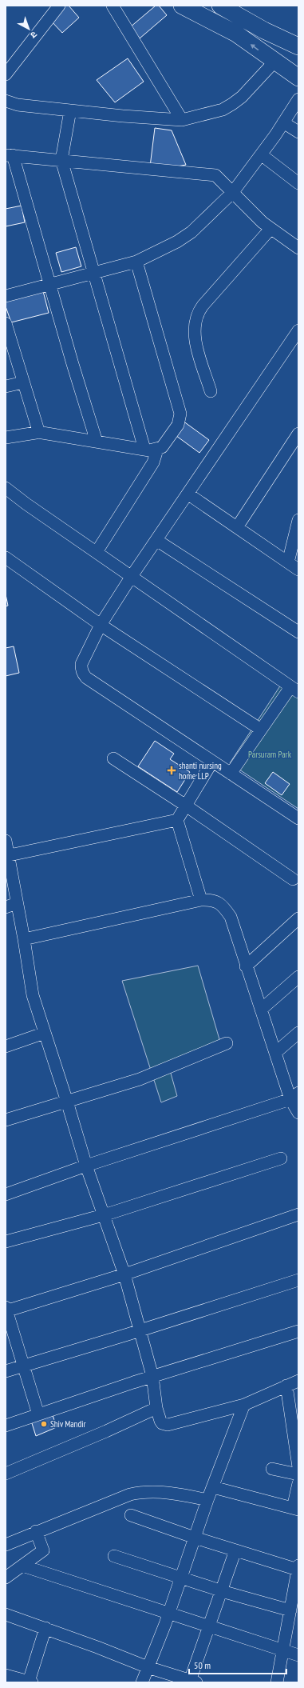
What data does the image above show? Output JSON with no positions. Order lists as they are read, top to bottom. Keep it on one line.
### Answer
{"parks":["Parsuram Park"],"places":{"health":["shanti nursing home LLP"],"other":["Shiv Mandir"]},"scale_bar":"50 m","north":"bottom right"}
